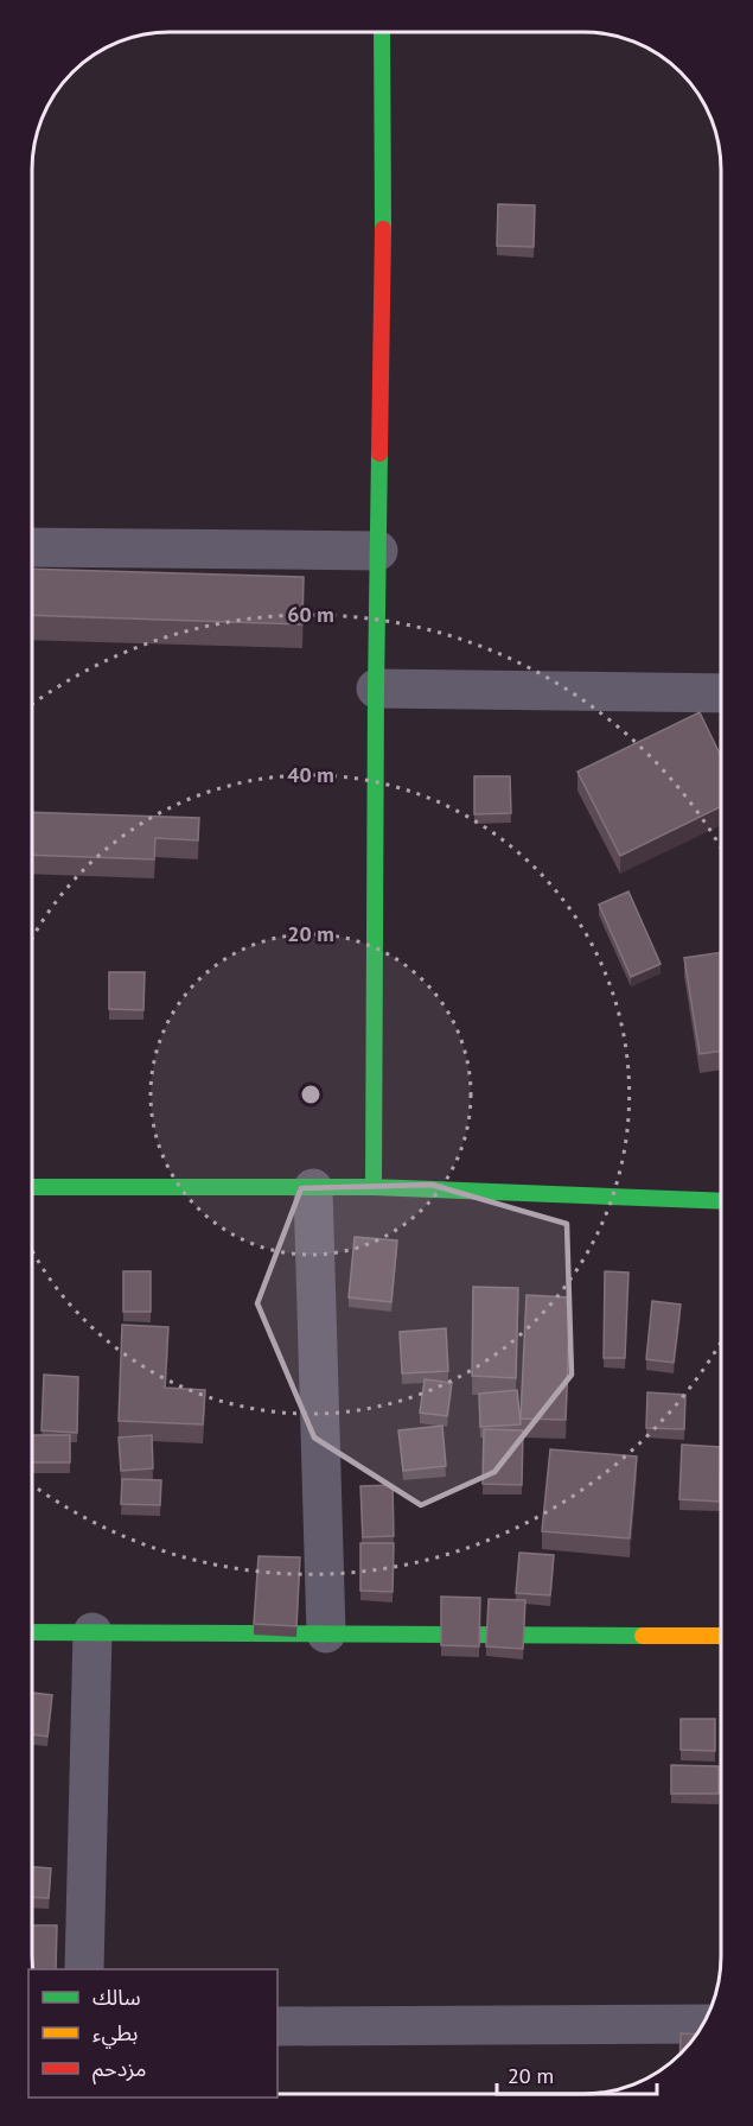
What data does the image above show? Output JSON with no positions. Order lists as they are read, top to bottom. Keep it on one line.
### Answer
{"legend":["سالك","بطيء","مزدحم"],"scale_bar":"20 m","rings":["60 m","40 m","20 m"]}
